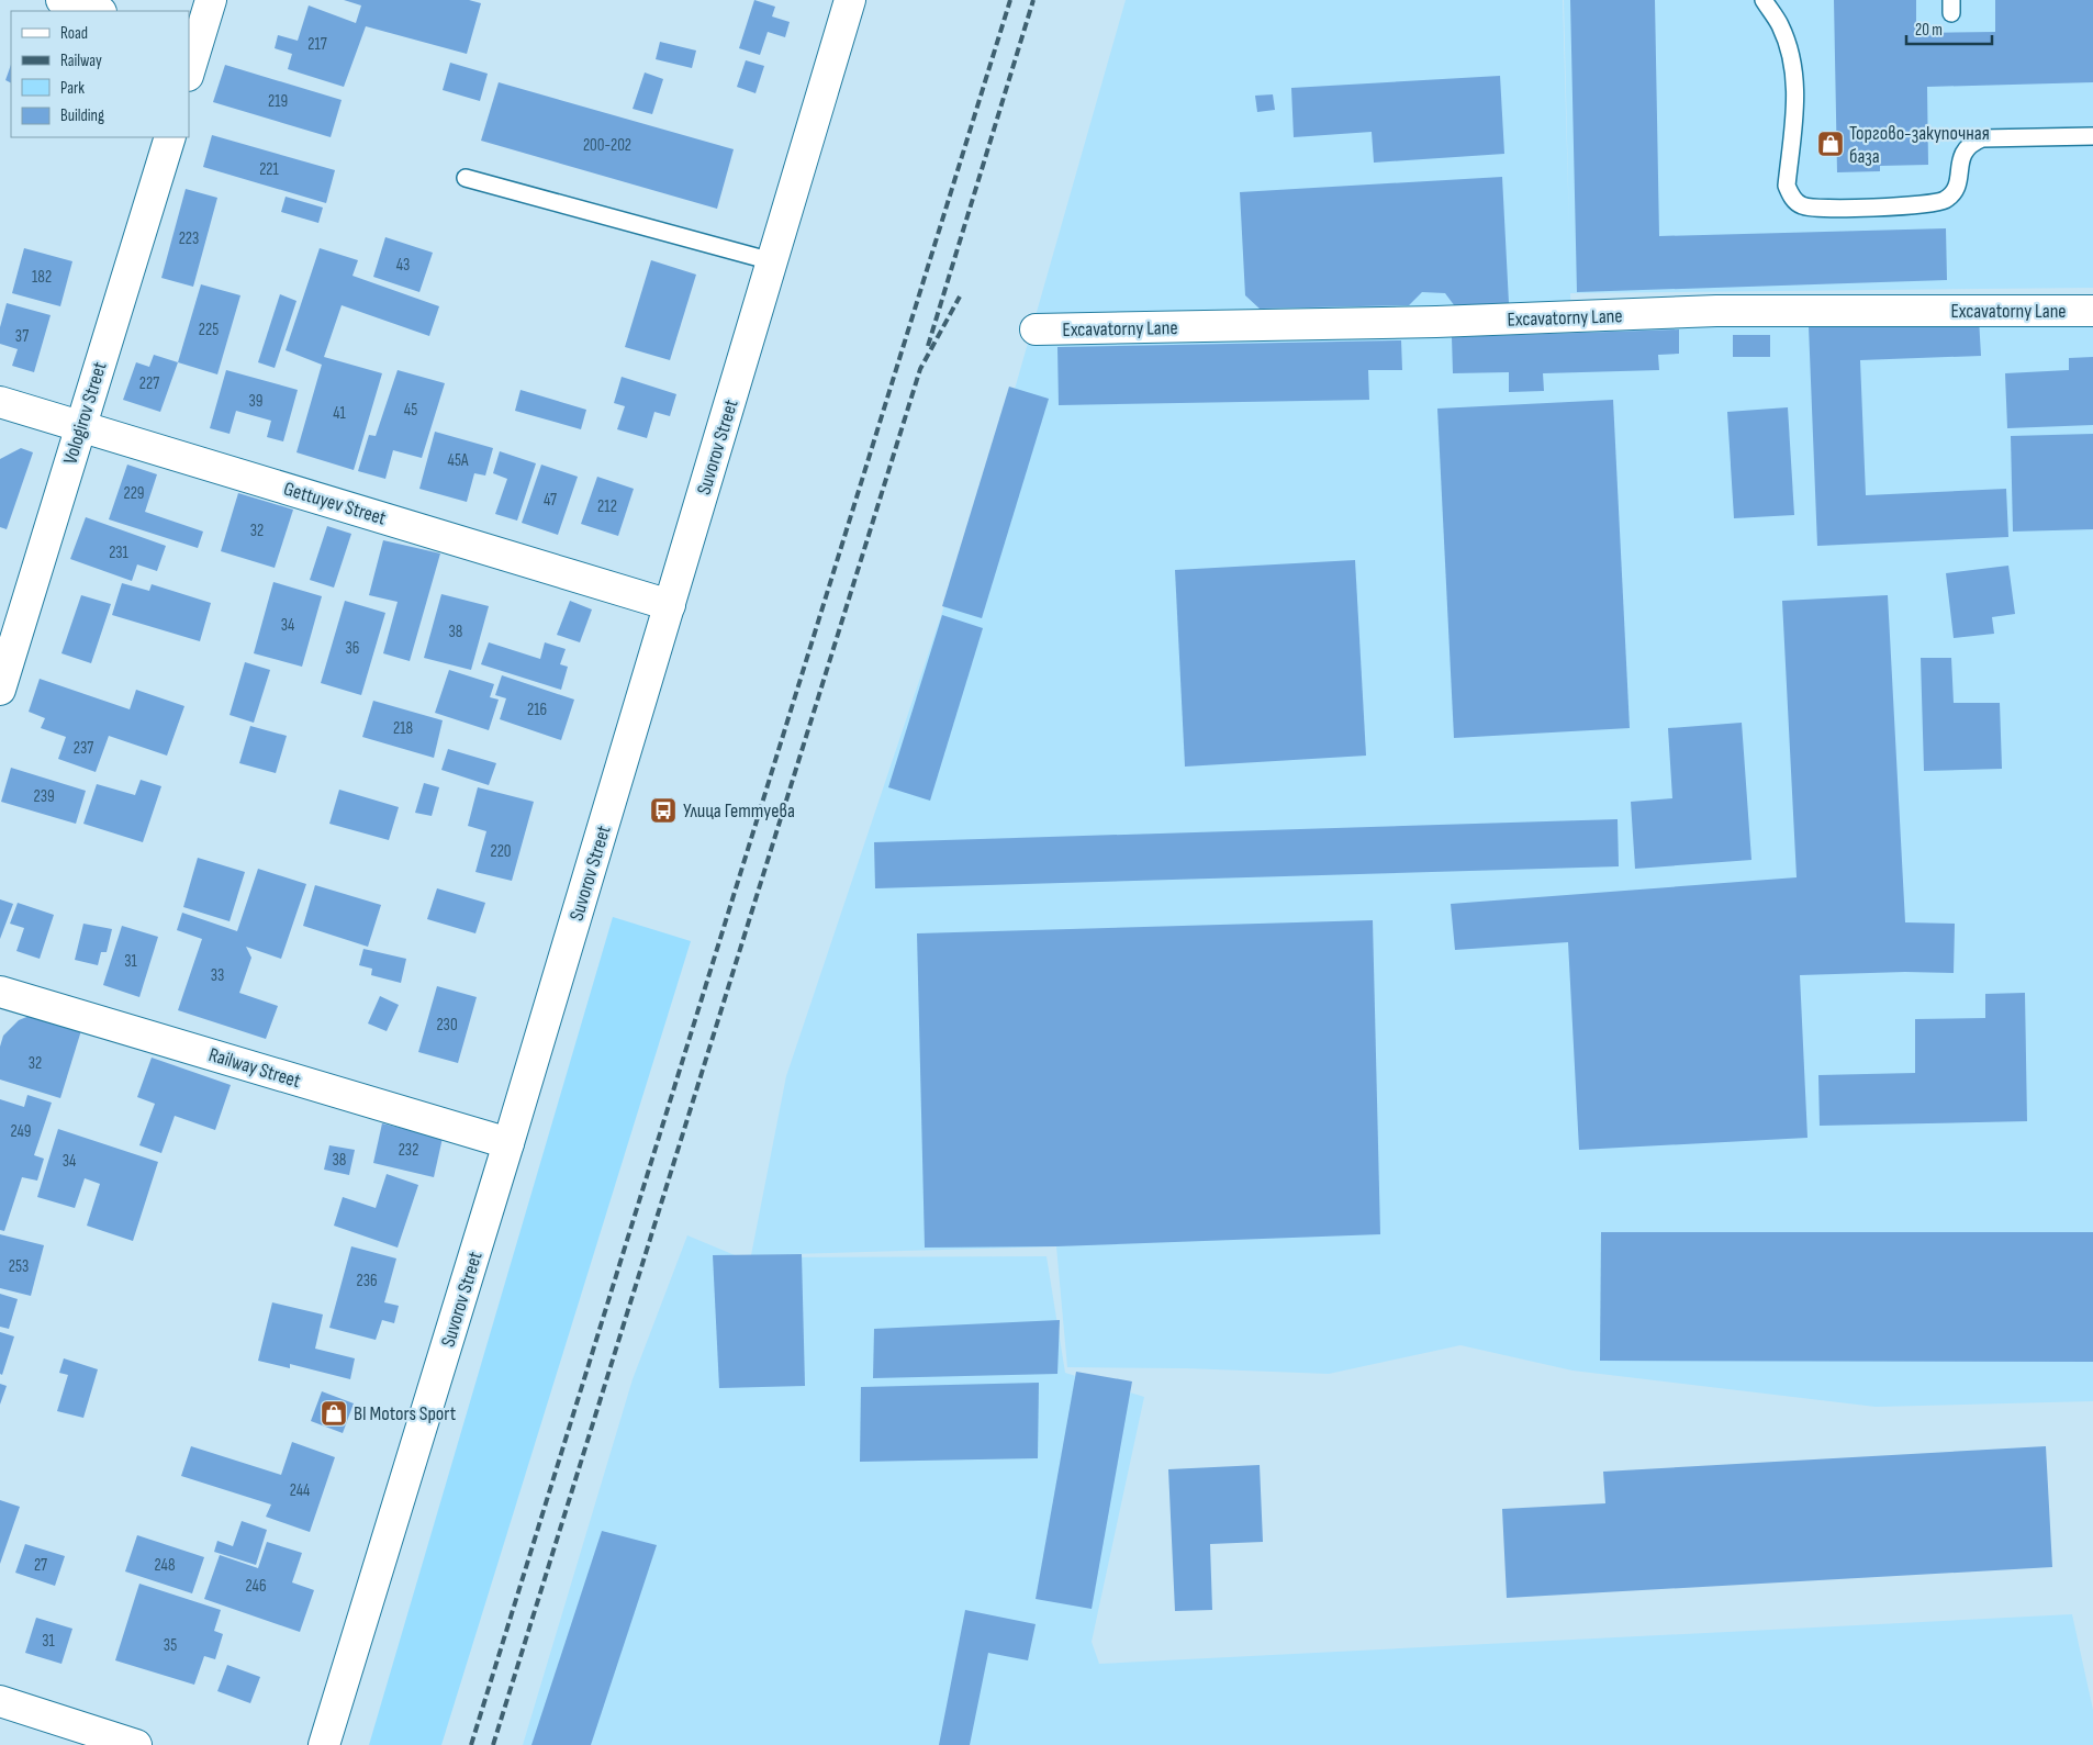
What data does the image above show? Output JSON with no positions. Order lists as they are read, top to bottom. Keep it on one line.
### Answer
{"streets":{"street":["Excavatorny Lane","Vologirov Street","Suvorov Street","Gettuyev Street","Railway Street"]},"crossings":[["Vologirov Street","Gettuyev Street"],["Suvorov Street","Gettuyev Street"],["Suvorov Street","Railway Street"]],"places":{"shop":["Торгово-закупочная база","BI Motors Sport"],"bus stop":["Улица Геттуева"]},"house_numbers":["217","219","200-202","221","223","43","182","225","37","227","39","45","41","45А","229","47","212","32","231","34","38","36","216","218","237","239","220","31","33","230","32","249","232","38","34","253","236","244","27","248","246","31","35"],"legend":["Road","Railway","Park","Building"],"scale_bar":"20 m"}
